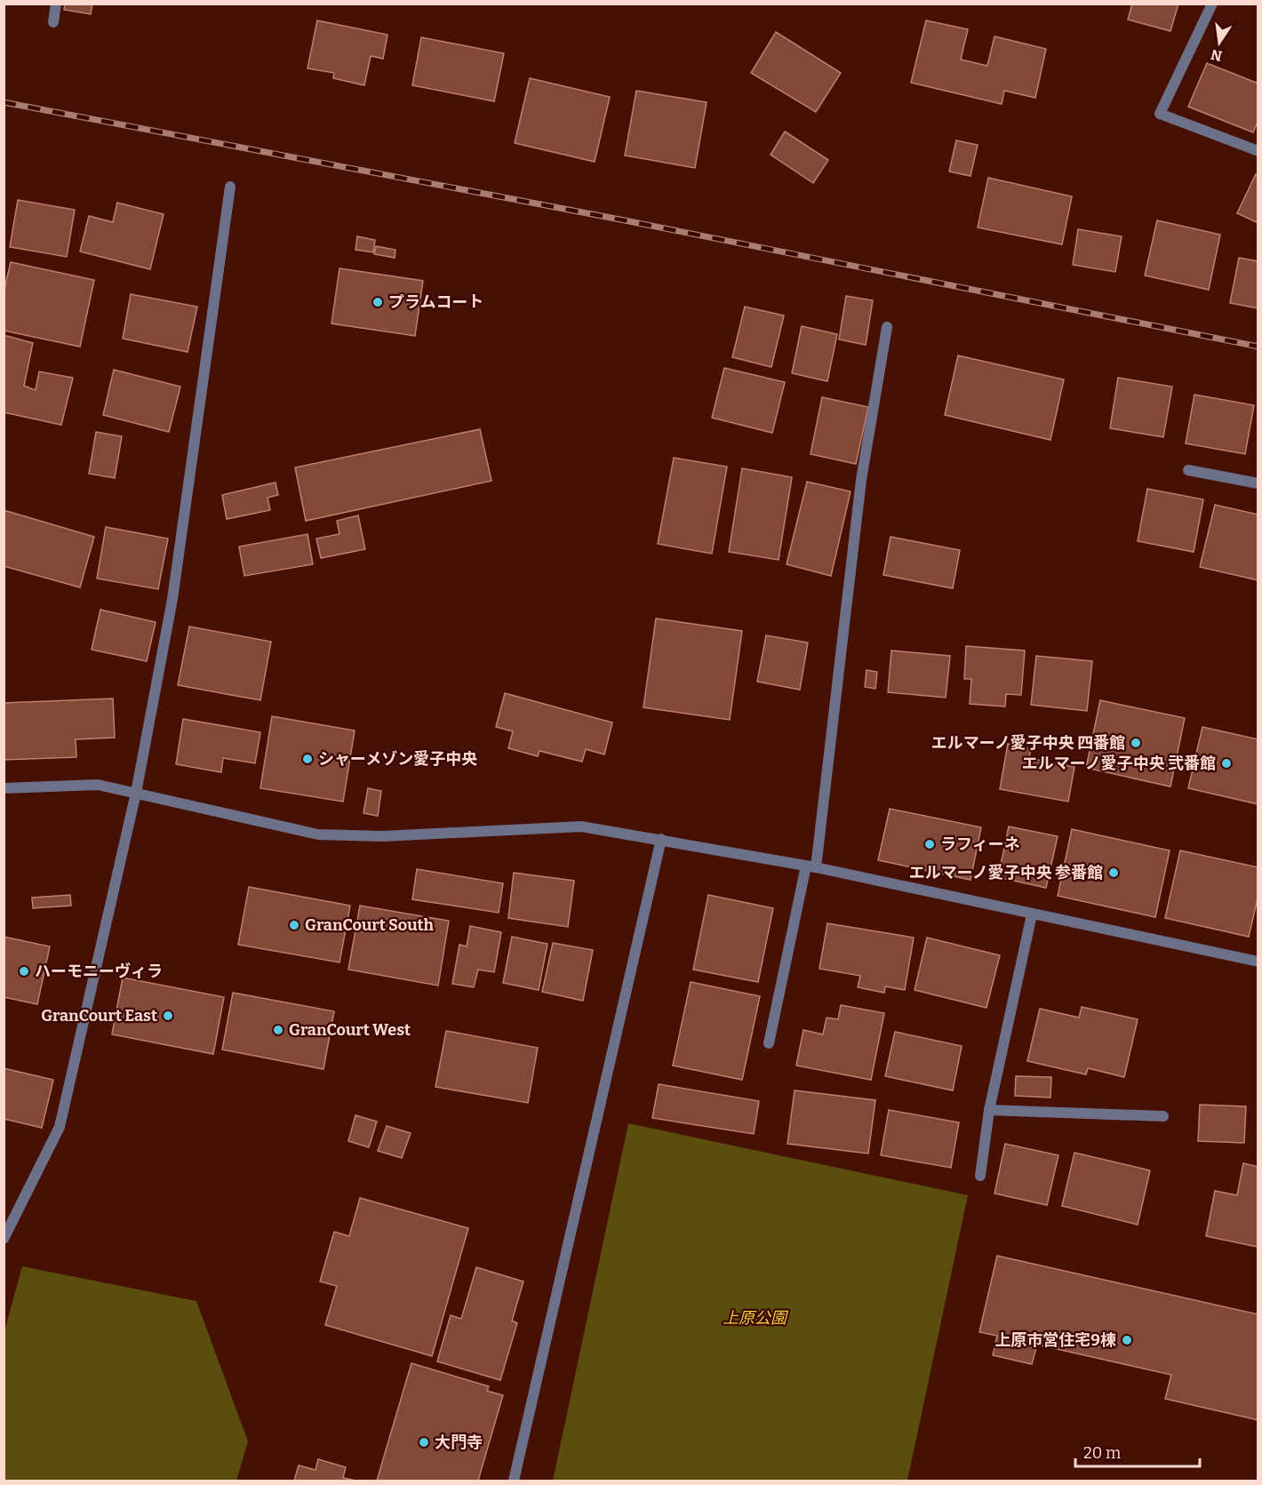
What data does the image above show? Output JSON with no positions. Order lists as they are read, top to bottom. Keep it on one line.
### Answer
{"parks":["上原公園"],"places":["プラムコート","エルマーノ愛子中央 四番館","シャーメゾン愛子中央","エルマーノ愛子中央 弐番館","ラフィーネ","エルマーノ愛子中央 参番館","GranCourt South","ハーモニーヴィラ","GranCourt East","GranCourt West","上原市営住宅9棟","大門寺"],"scale_bar":"20 m","north":"bottom"}
